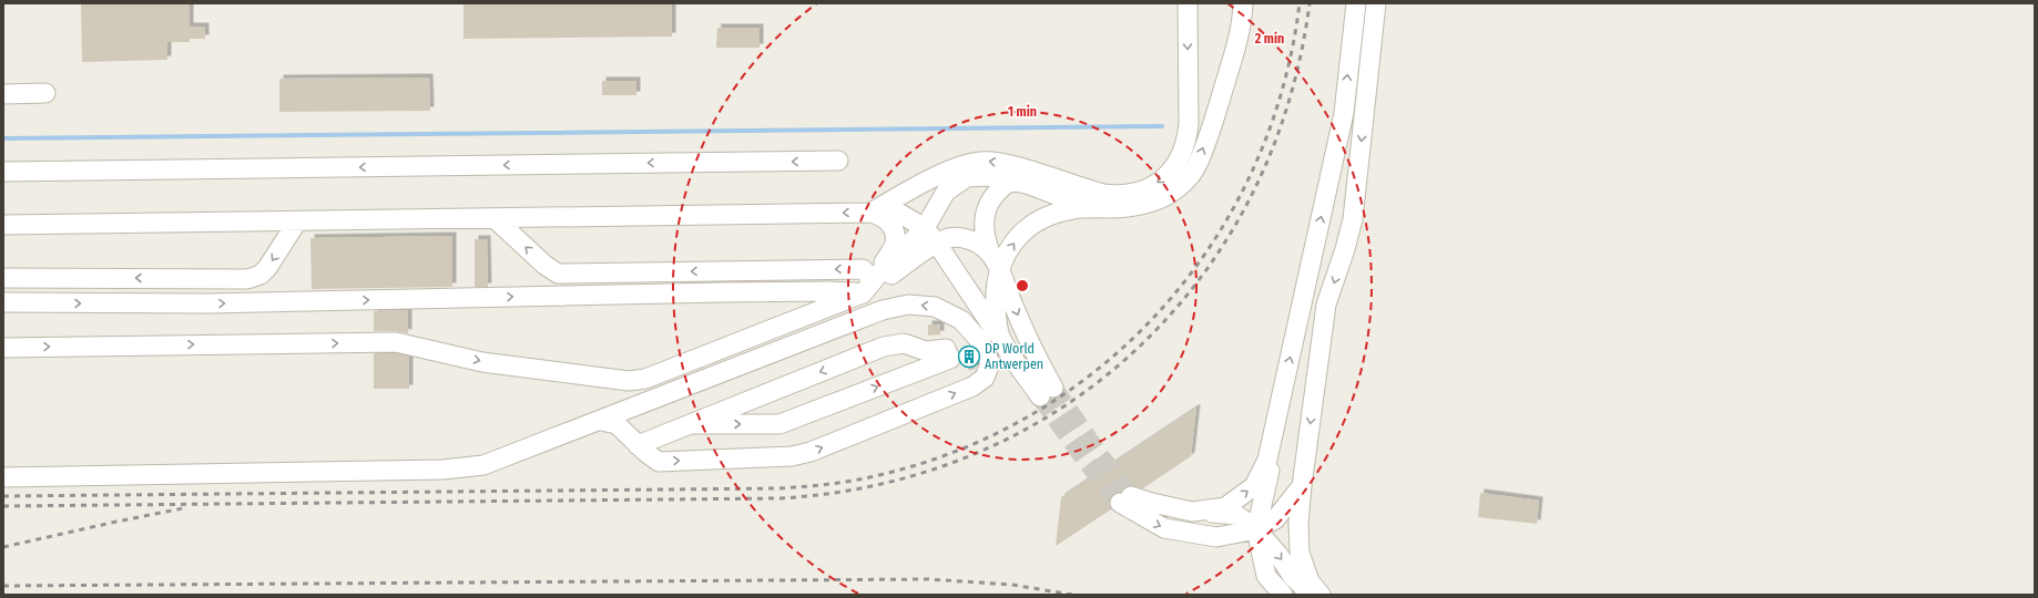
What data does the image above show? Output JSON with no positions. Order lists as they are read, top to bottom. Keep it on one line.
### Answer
{"places":{"building":["DP World Antwerpen"]},"rings":["2 min","1 min"]}
